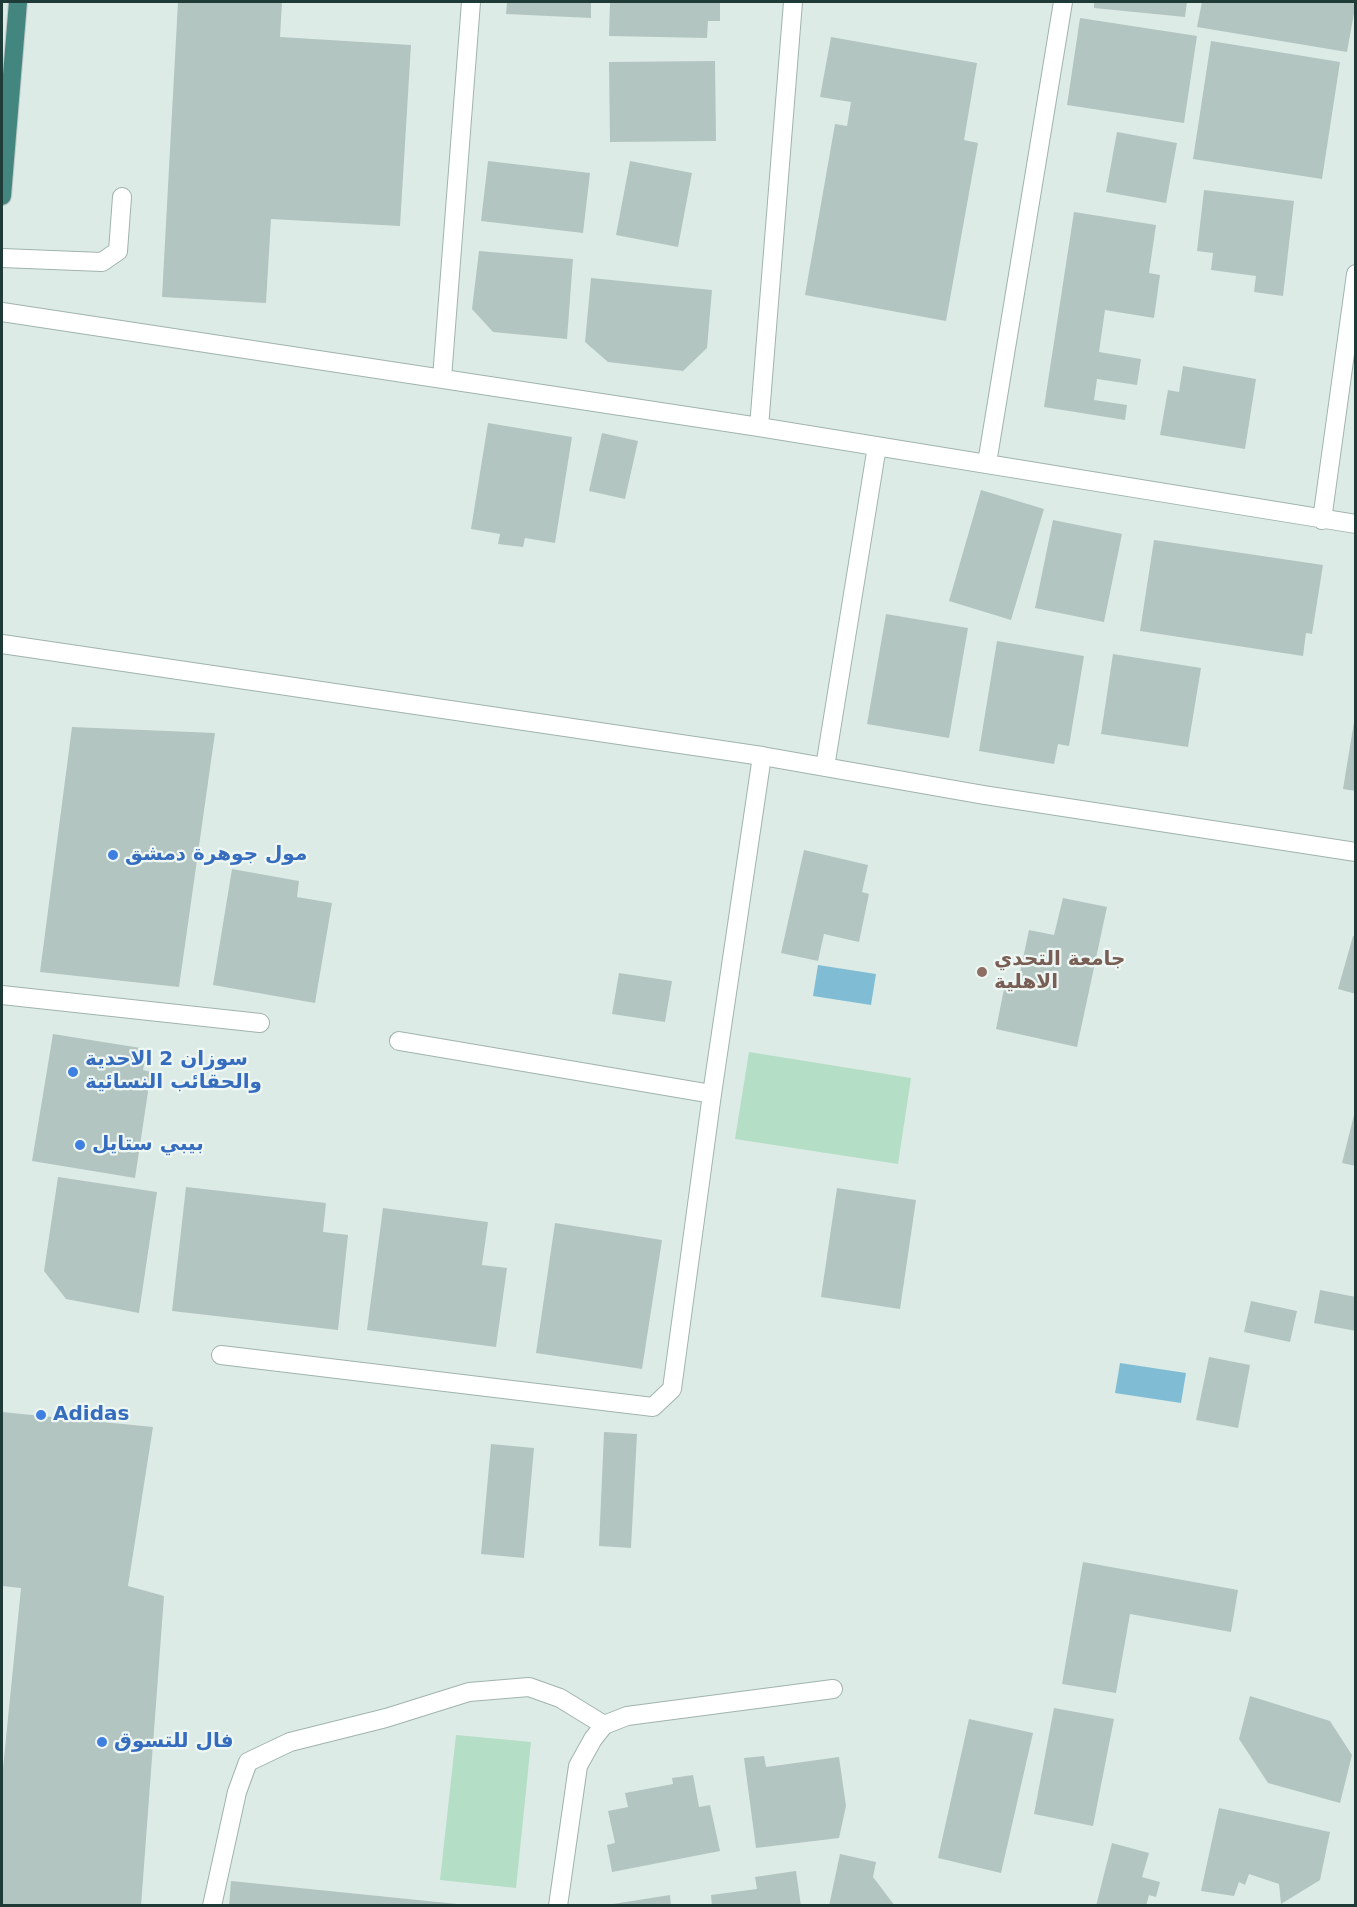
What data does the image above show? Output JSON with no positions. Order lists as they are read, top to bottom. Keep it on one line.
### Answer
{"places":["مول جوهرة دمشق","جامعة التحدي الاهلية","سوزان 2 الاحدية والحقائب النسائية","بيبي ستايل","Adidas","فال للتسوق"]}
